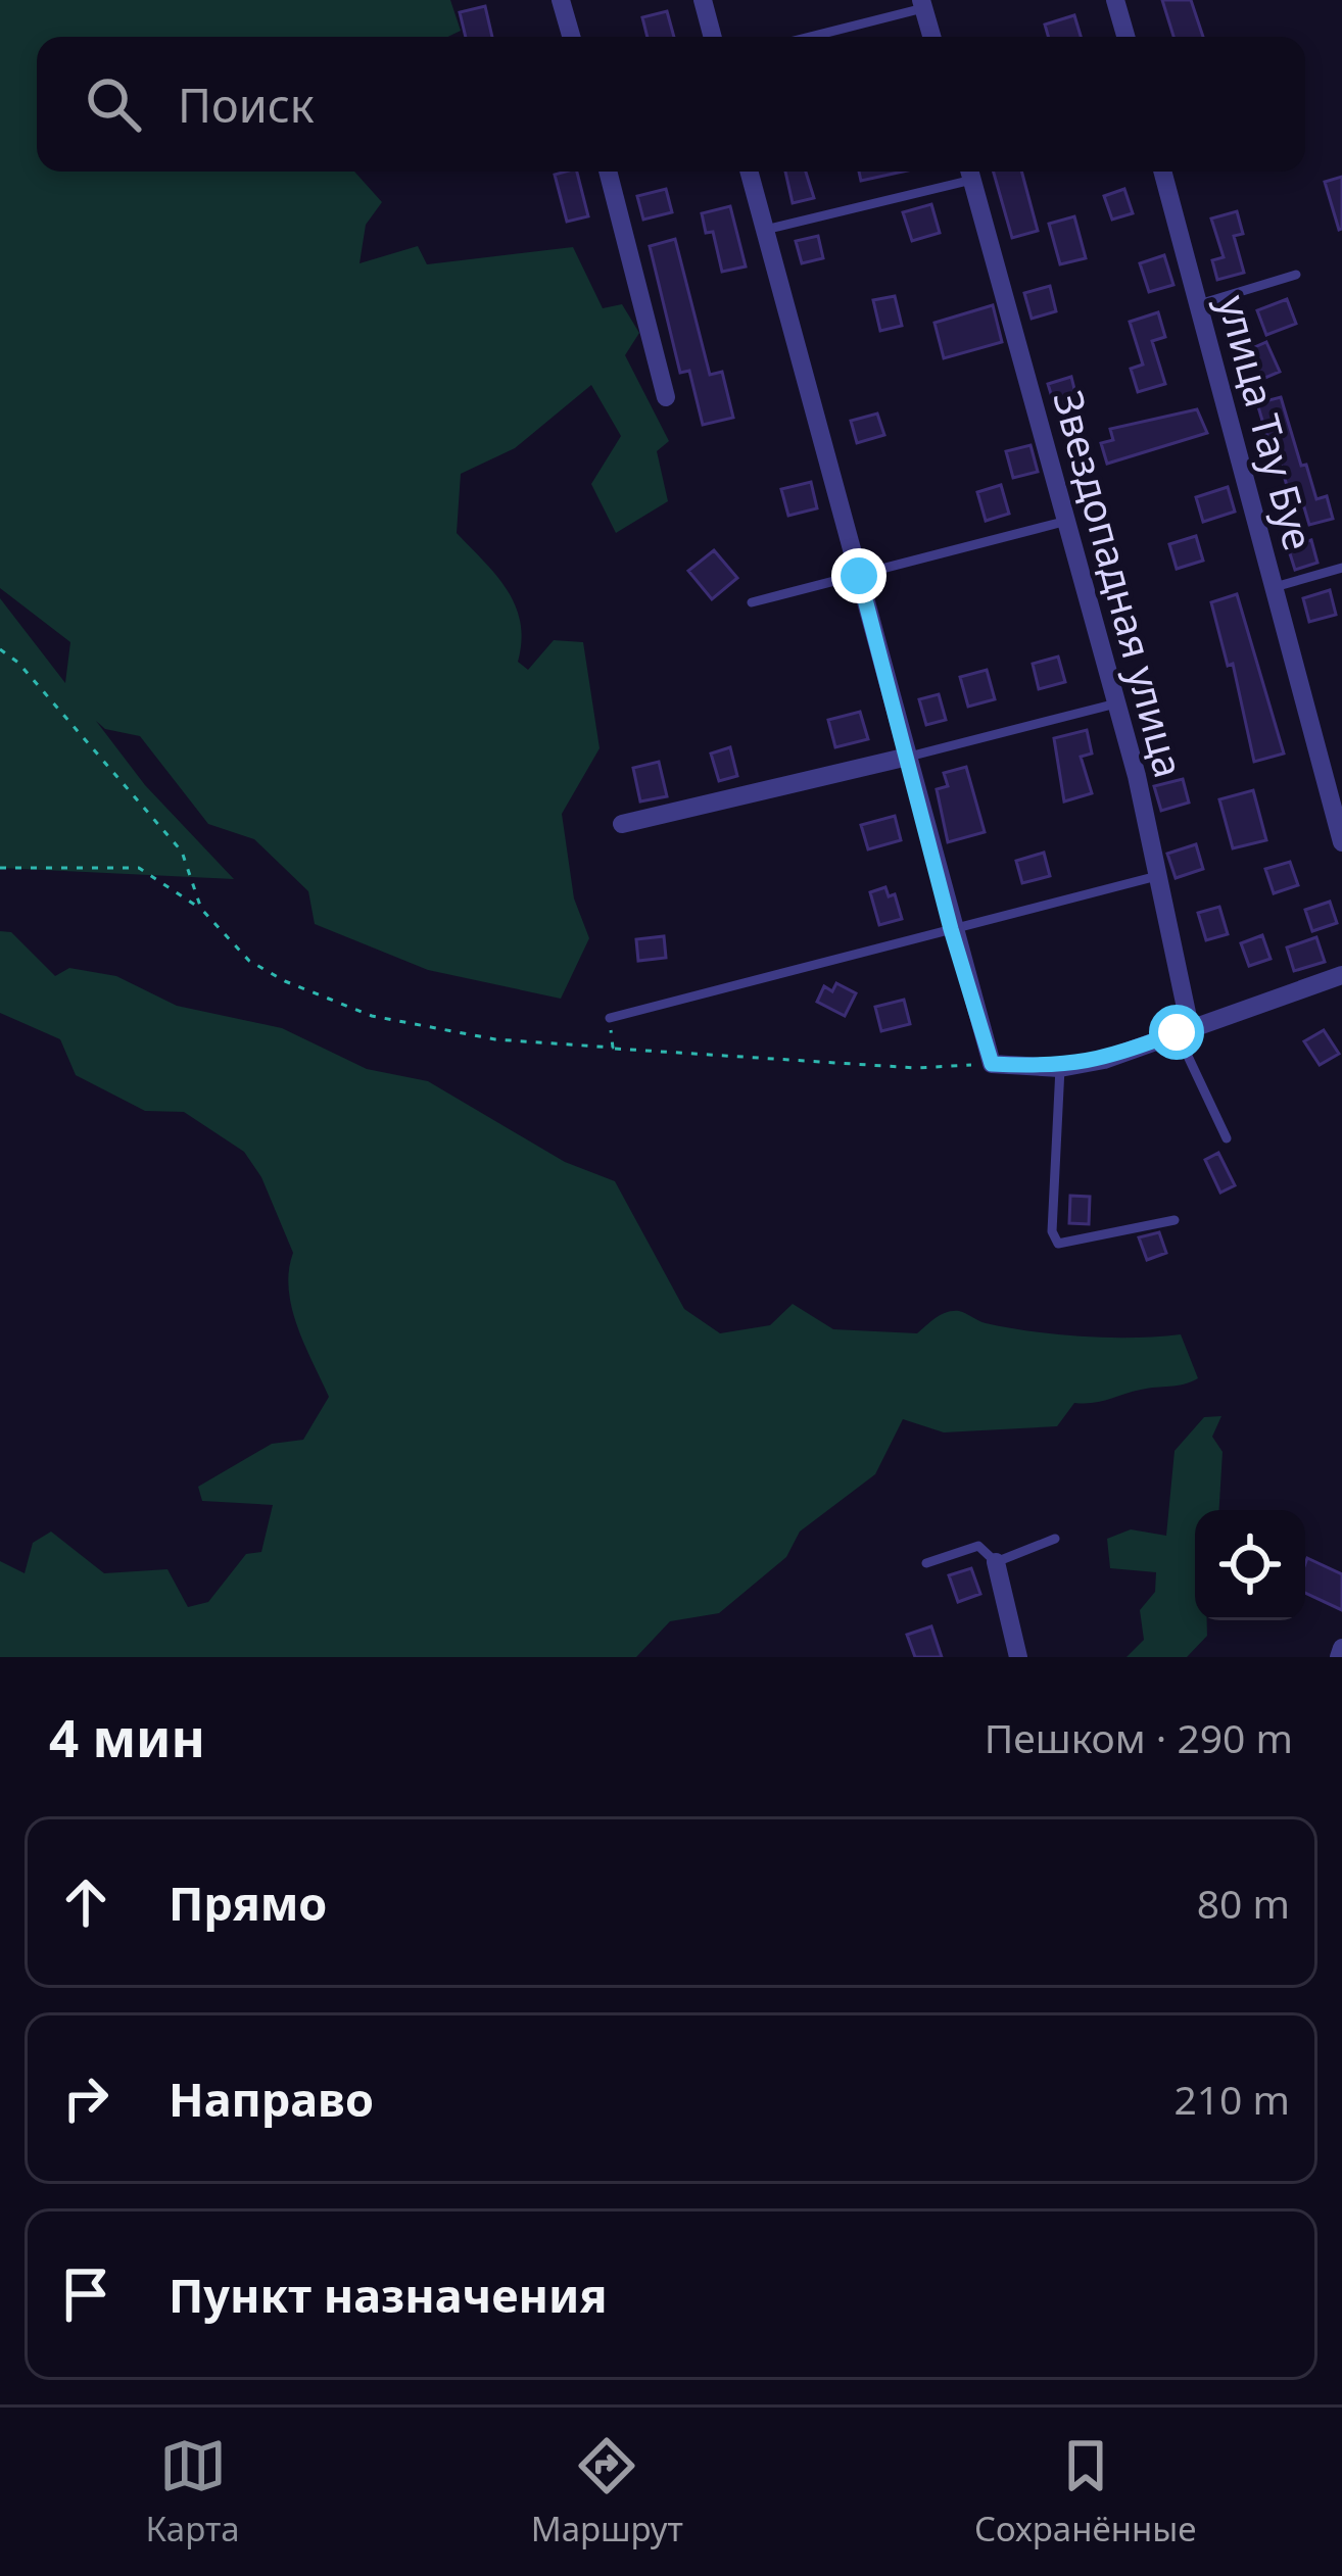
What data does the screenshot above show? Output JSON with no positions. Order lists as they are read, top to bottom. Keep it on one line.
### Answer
{"streets":{"street":["улица Тау Буе","Звездопадная улица"]},"page":{"search":"Поиск","heading":["4 мин","Пешком · 290 m"],"list":[["Прямо","80 m"],["Направо","210 m"],"Пункт назначения"],"nav":["Карта","Маршрут","Сохранённые"]}}
